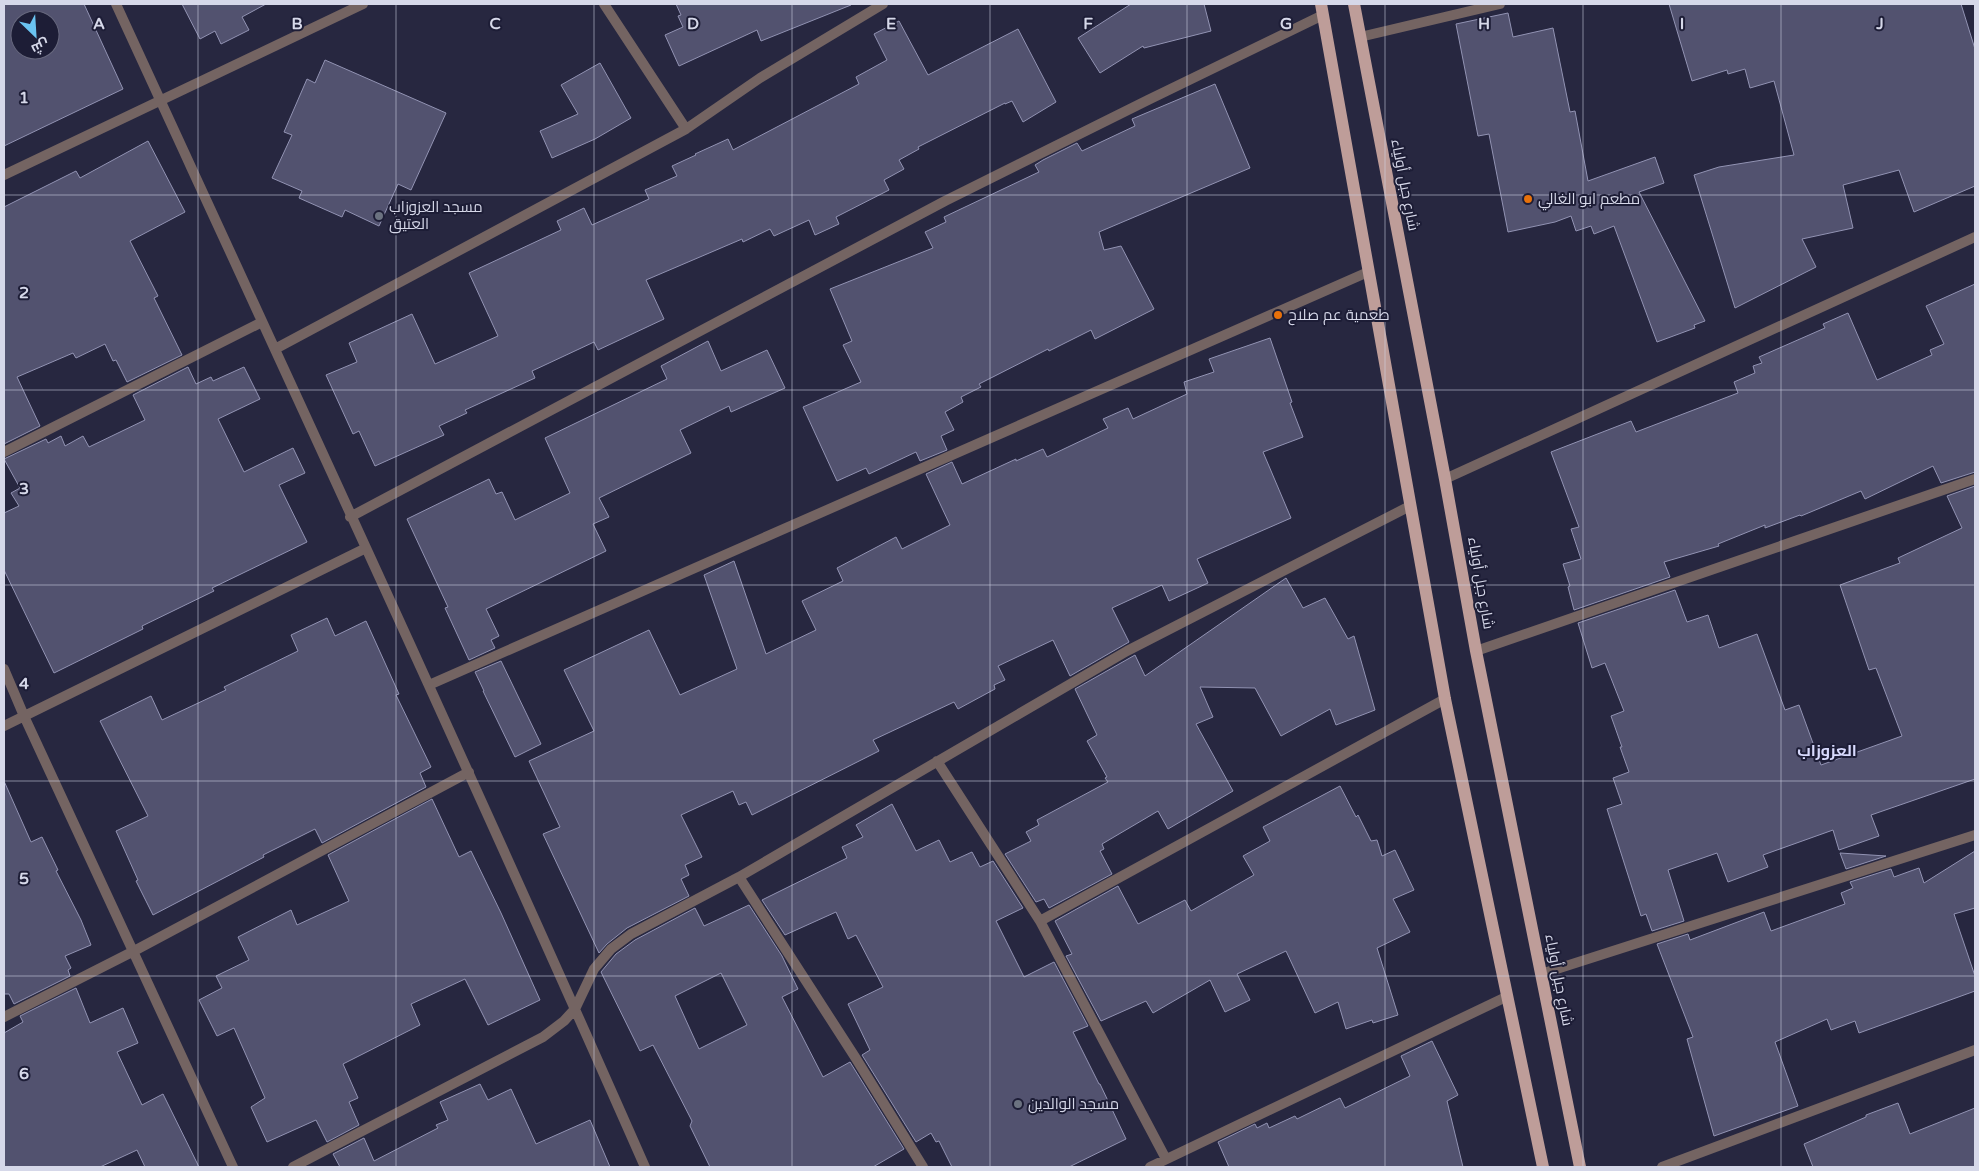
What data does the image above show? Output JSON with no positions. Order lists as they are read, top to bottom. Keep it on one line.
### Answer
{"streets":{"main road":["شارع جبل أولياء"]},"districts":["العزوزاب"],"places":["مطعم ابو الغالي","مسجد العزوزاب العتيق","طعمية عم صلاح","مسجد الوالدين"],"north":"bottom right","grid":{"columns":["A","B","C","D","E","F","G","H","I","J"],"rows":["1","2","3","4","5","6"]}}
